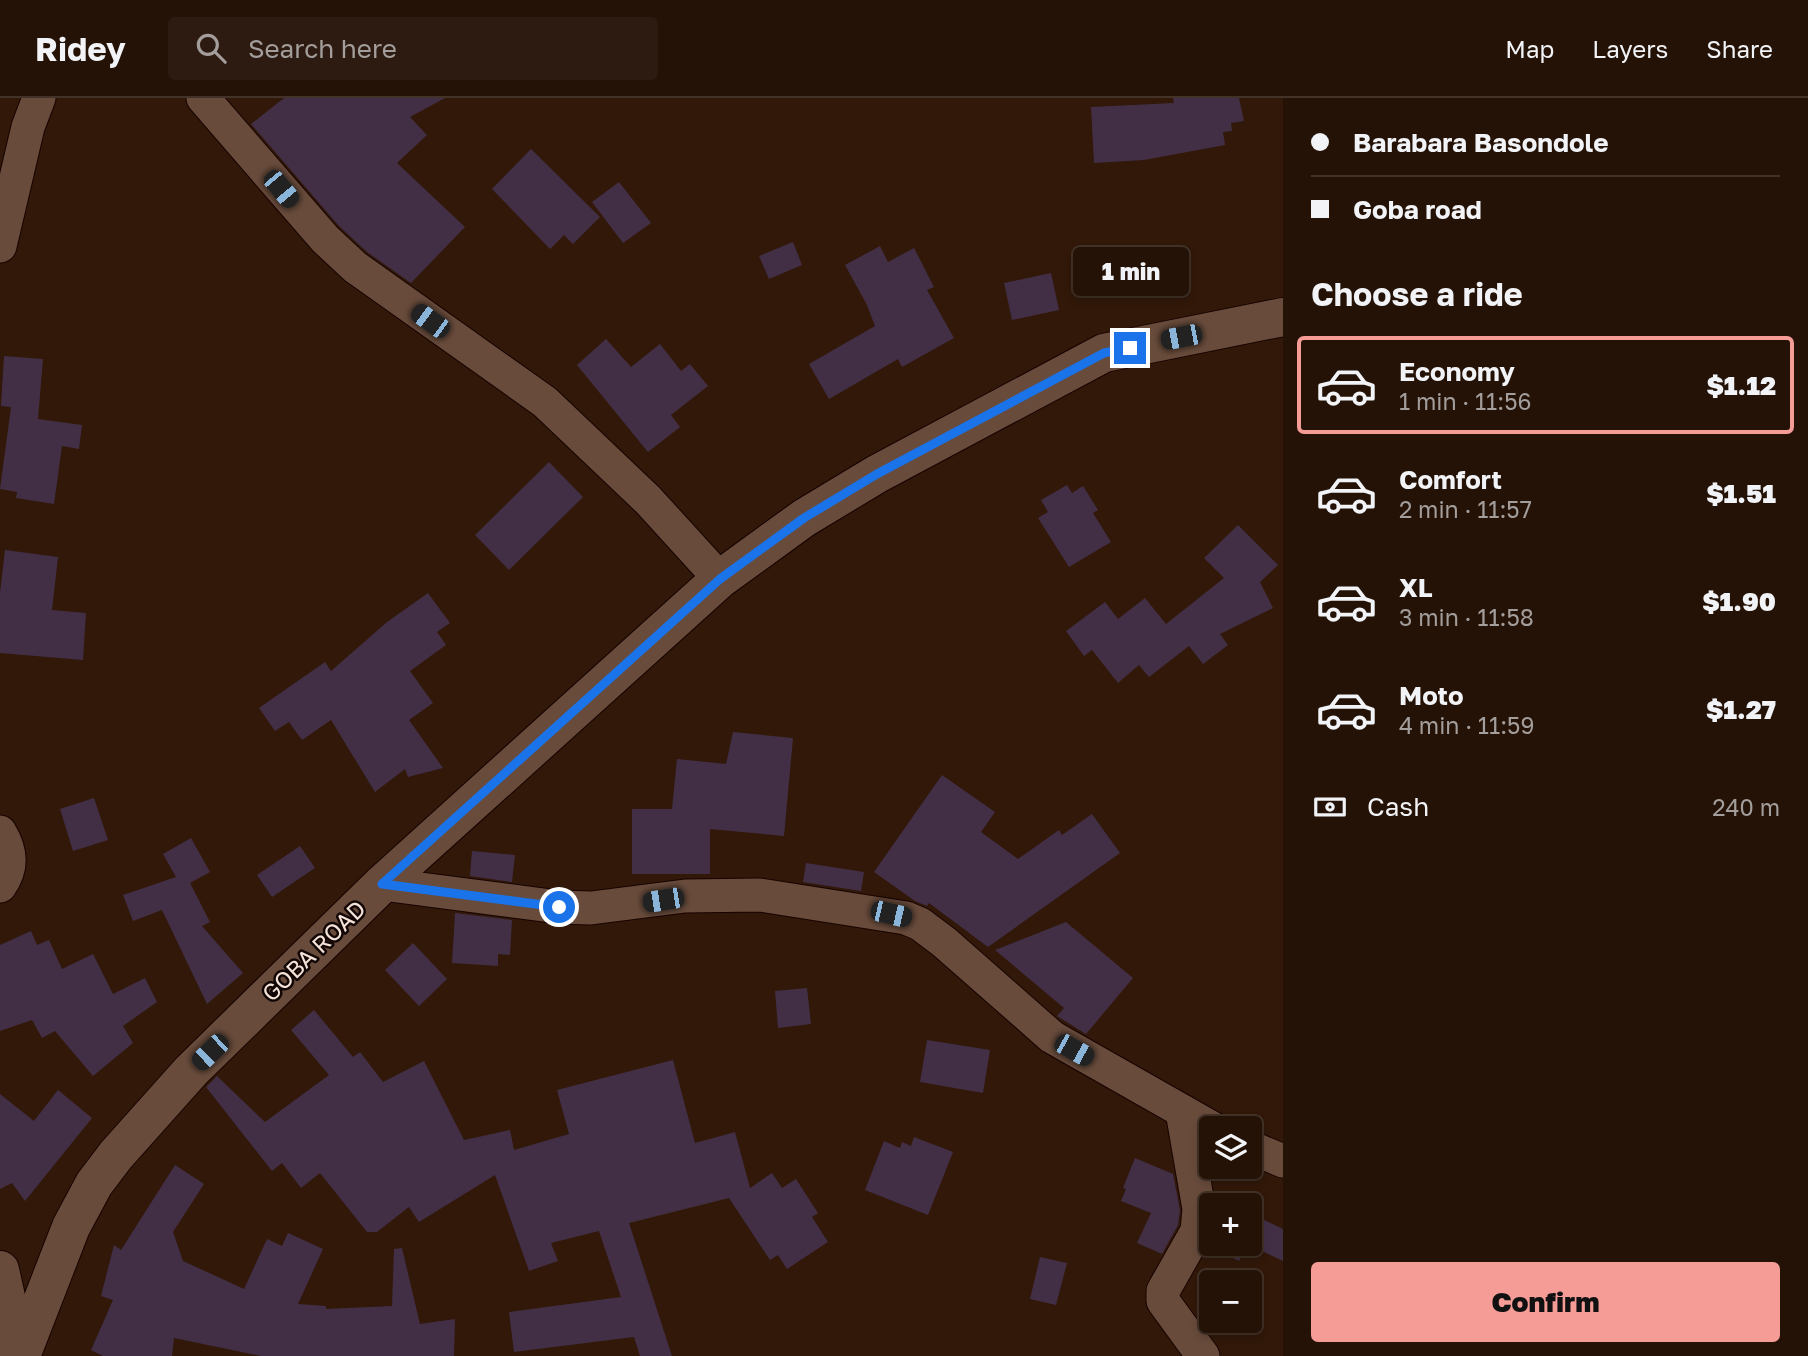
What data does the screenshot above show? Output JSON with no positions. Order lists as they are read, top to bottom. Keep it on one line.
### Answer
{"streets":{"main road":["GOBA ROAD"]},"page":{"header":"Ridey","search":"Search here","nav":["Map","Layers","Share"],"banner":["Barabara Basondole","Goba road"],"bubble":"1 min","heading":"Choose a ride","list":[{"name":"Economy","note":"1 min · 11:56","value":"$1.12"},{"name":"Comfort","note":"2 min · 11:57","value":"$1.51"},{"name":"XL","note":"3 min · 11:58","value":"$1.90"},{"name":"Moto","note":"4 min · 11:59","value":"$1.27"}],"pay":["Cash","240 m"],"map_buttons":["+","−"],"buttons":"Confirm"}}
